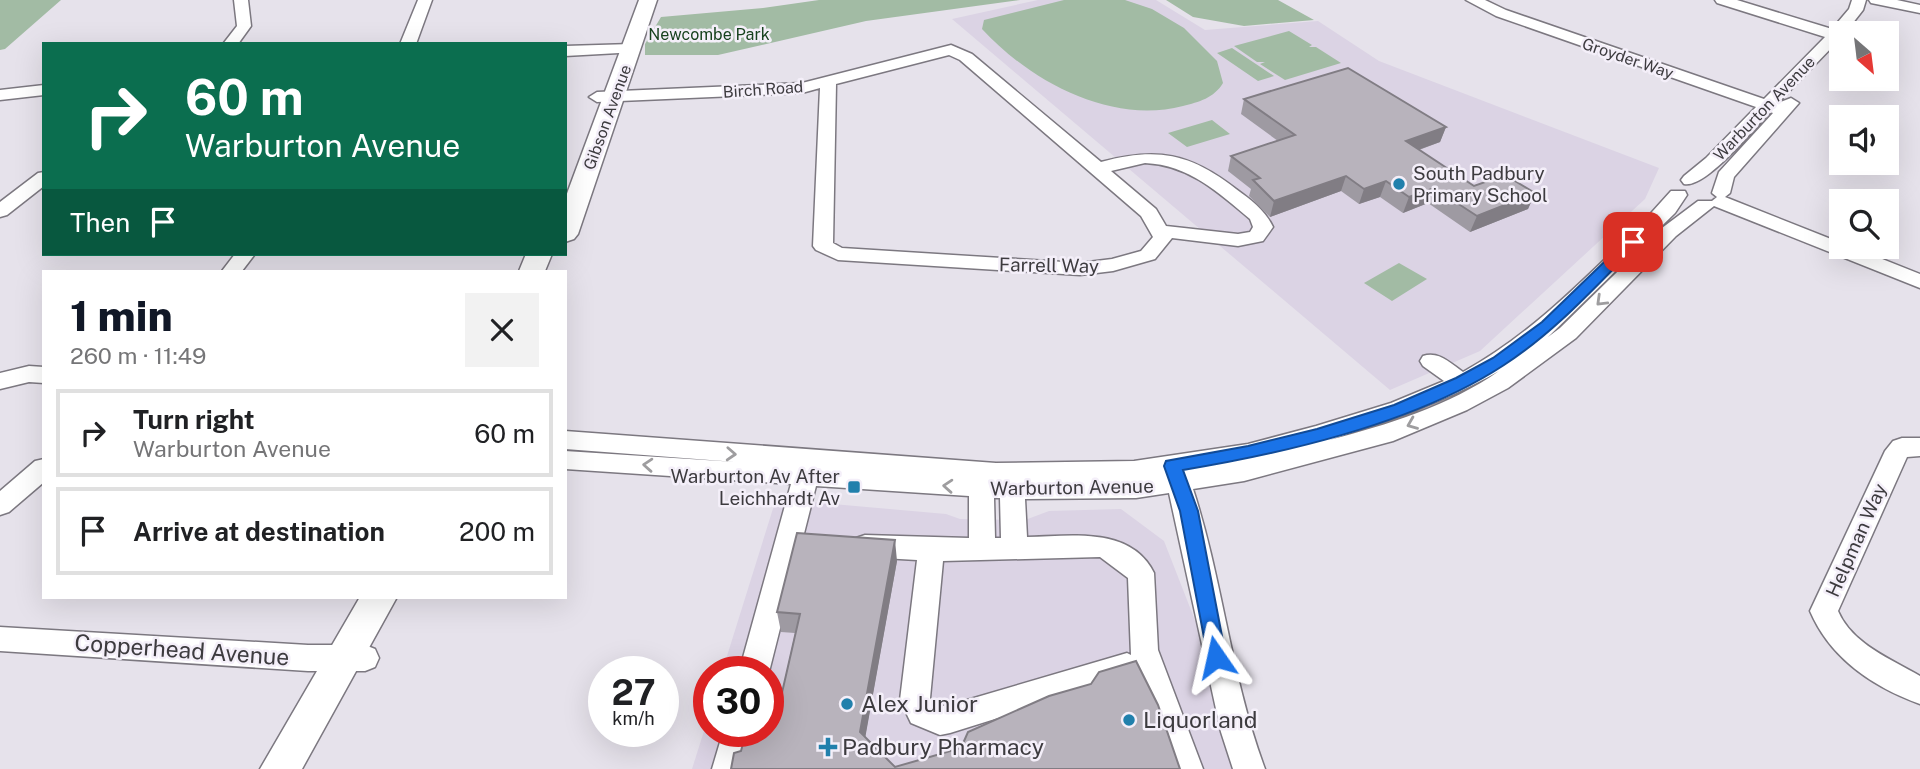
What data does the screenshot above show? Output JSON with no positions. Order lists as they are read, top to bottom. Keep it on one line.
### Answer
{"streets":{"main road":["Gibson Avenue"],"street":["Groyder Way","Birch Road","Warburton Avenue","Farrell Way","Helpman Way","Copperhead Avenue"]},"crossings":[["Groyder Way","Warburton Avenue"],["Birch Road","Gibson Avenue"],["Birch Road","Farrell Way"]],"parks":["Newcombe Park"],"places":{"other":["South Padbury Primary School","Alex Junior","Liquorland"],"transit":["Warburton Av After Leichhardt Av"],"health":["Padbury Pharmacy"]},"north":"bottom right","page":{"turn":["60 m","Warburton Avenue"],"then":"Then","heading":["1 min","260 m · 11:49"],"list":[{"name":"Turn right","note":"Warburton Avenue","value":"60 m"},{"name":"Arrive at destination","value":"200 m"}],"speed":"27 km/h","limit":"30"}}
